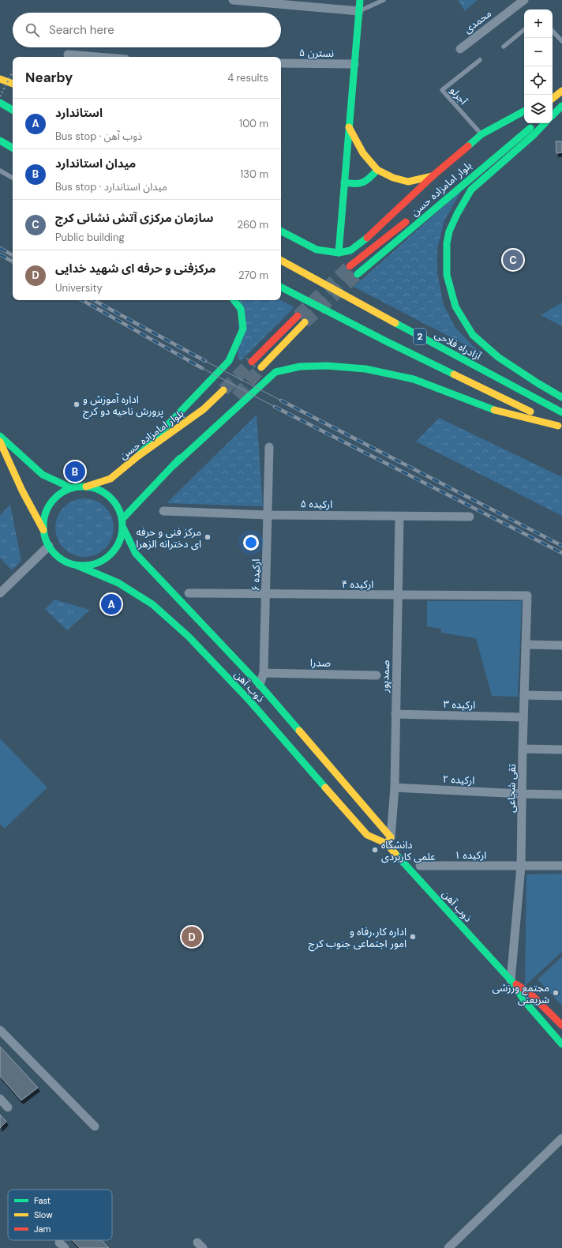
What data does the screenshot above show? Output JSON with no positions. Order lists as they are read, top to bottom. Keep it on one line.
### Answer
{"streets":{"main road":["بلوار امامزاده حسن","2","آزادراه فلاحی","ذوب آهن"],"street":["محمدی","نسترن ۵","ارکیده ۵","ارکیده ۶","ارکیده ۴","صدرا","صمدپور","ارکیده ۳","ارکیده ۲","تقی شجاعی","ارکیده ۱"],"lane":["آجرلو"]},"crossings":[["بلوار امامزاده حسن","ذوب آهن"],["ارکیده ۵","ارکیده ۶"],["ارکیده ۵","صمدپور"],["ارکیده ۶","ارکیده ۴"],["ارکیده ۶","صدرا"],["ارکیده ۶","ذوب آهن"],["ارکیده ۴","صمدپور"],["ارکیده ۴","تقی شجاعی"],["صمدپور","ذوب آهن"],["صمدپور","ارکیده ۳"],["صمدپور","ارکیده ۲"],["ذوب آهن","تقی شجاعی"],["ارکیده ۳","تقی شجاعی"],["ارکیده ۲","تقی شجاعی"],["تقی شجاعی","ارکیده ۱"]],"places":["اداره آموزش و پرورش ناحیه دو کرج","مرکز فنی و حرفه ای دخترانه الزهرا","دانشگاه علمی کاربردی","اداره کار،رفاه و امور اجتماعی جنوب کرج","مجتمع ورزشی شریعتی"],"legend":["Fast","Slow","Jam"],"page":{"map_buttons":["+","−"],"search":"Search here","heading":["Nearby","4 results"],"list":[{"mark":"A","name":"استاندارد","note":"Bus stop · ذوب آهن","value":"100 m"},{"mark":"B","name":"میدان استاندارد","note":"Bus stop · میدان استاندارد","value":"130 m"},{"mark":"C","name":"سازمان مرکزی آتش نشانی کرج","note":"Public building","value":"260 m"},{"mark":"D","name":"مرکزفنی و حرفه ای شهید خدایی","note":"University","value":"270 m"}],"pins":["C","B","A","D"]}}
